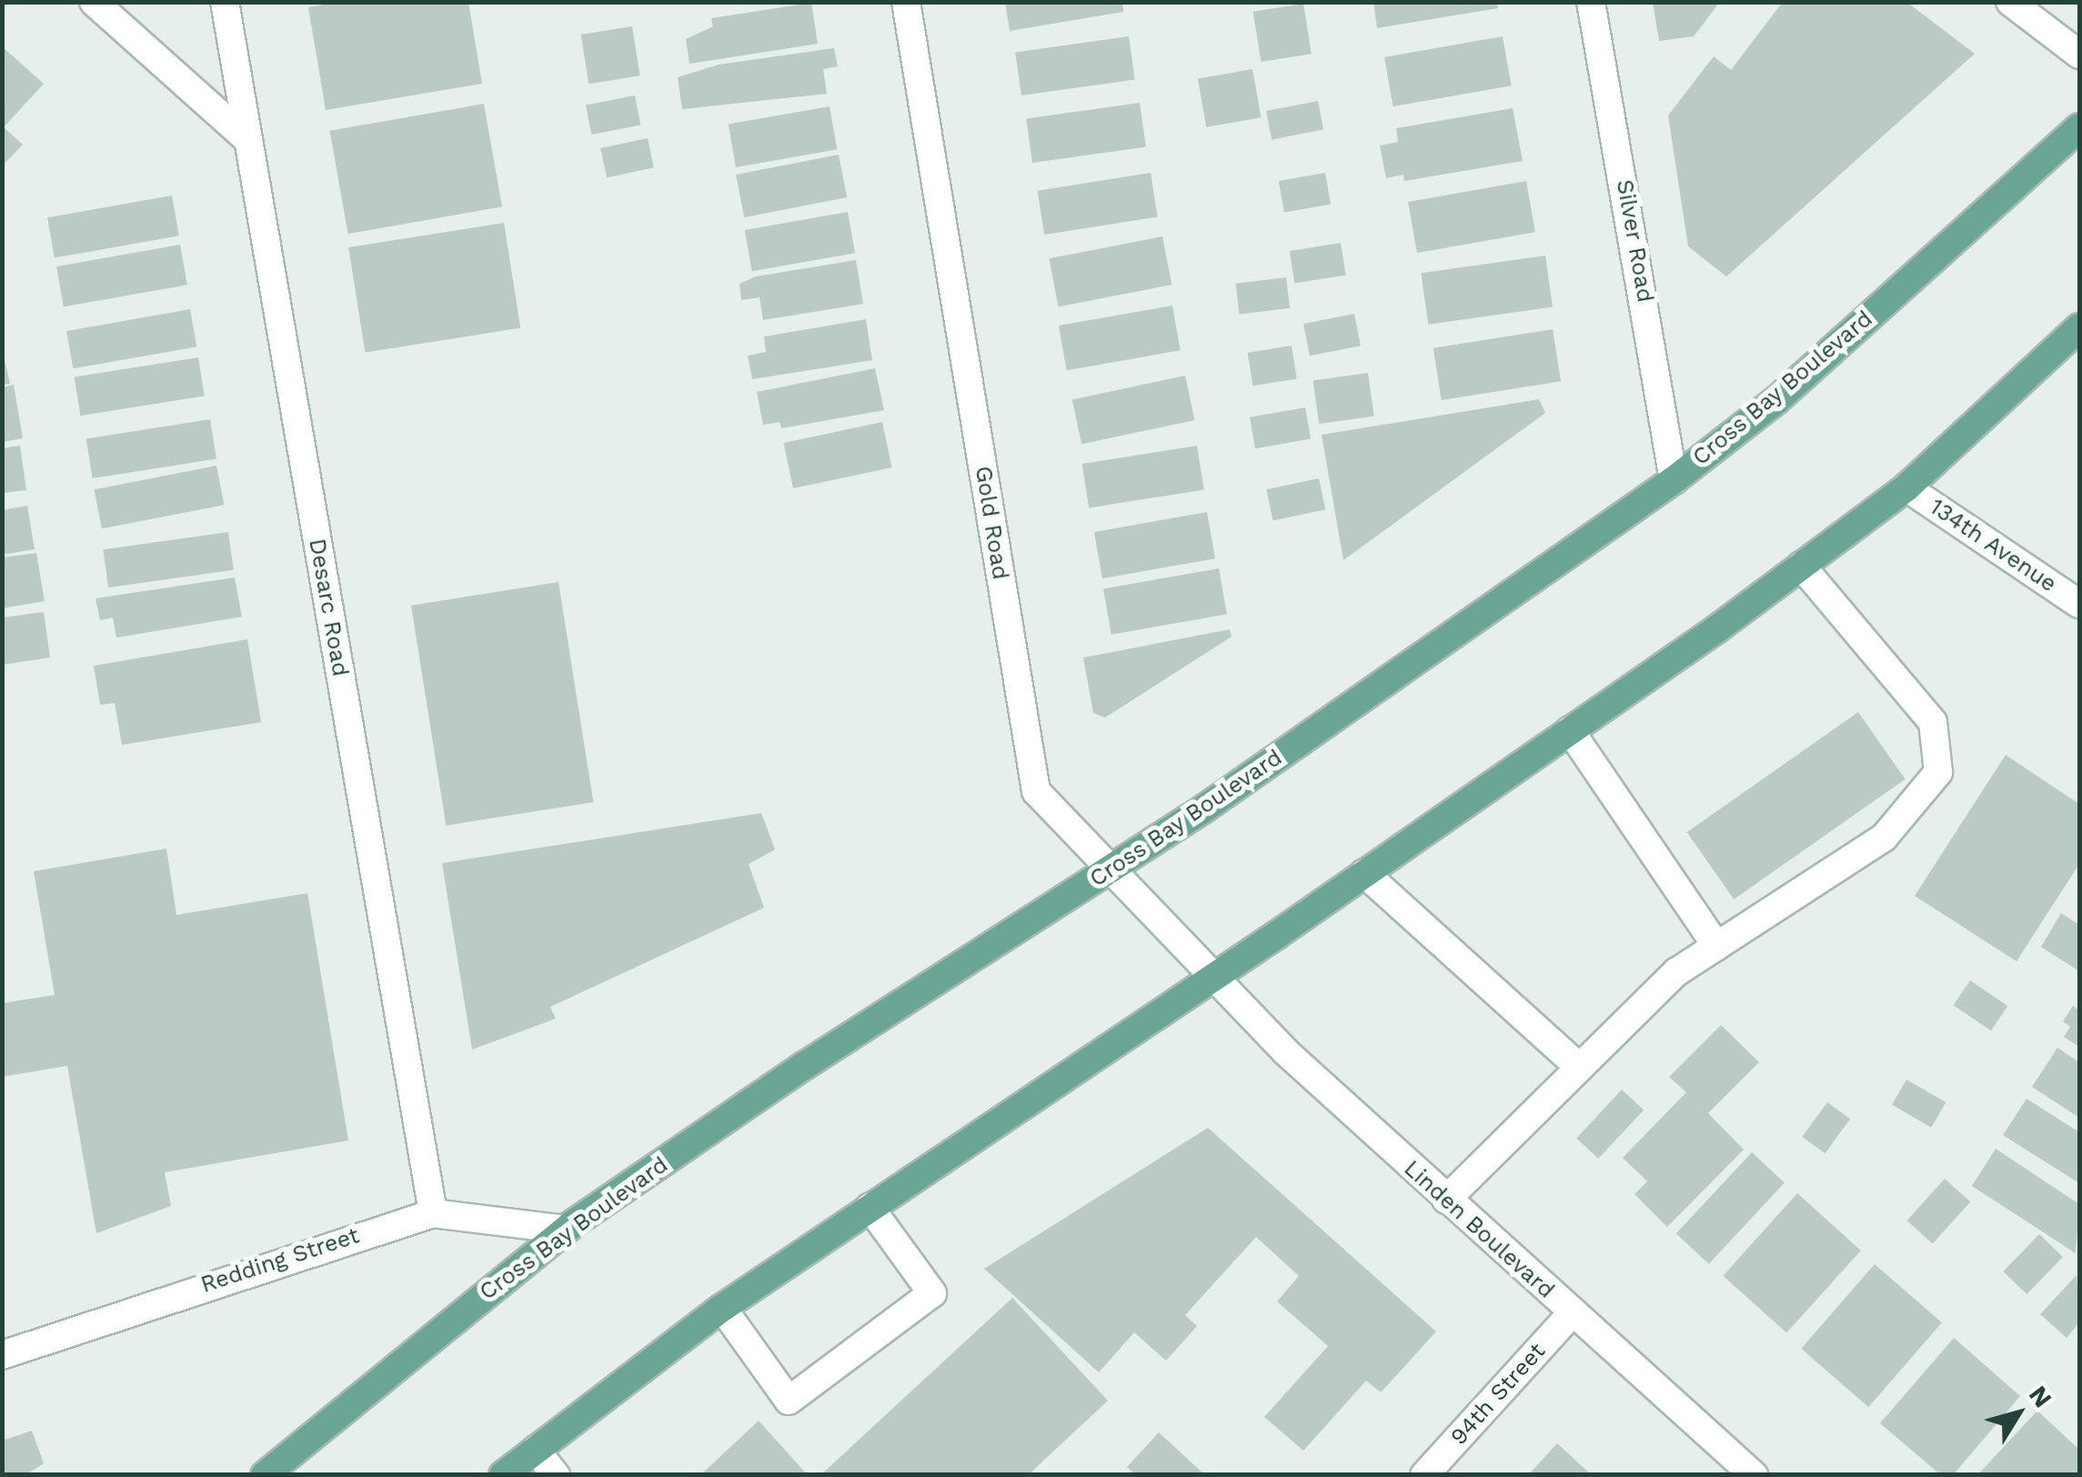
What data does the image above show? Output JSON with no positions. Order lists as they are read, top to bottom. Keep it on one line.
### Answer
{"streets":{"main road":["Cross Bay Boulevard"],"street":["Silver Road","Gold Road","134th Avenue","Desarc Road","Linden Boulevard","Redding Street","94th Street"]},"crossings":[["Silver Road","Cross Bay Boulevard"],["Cross Bay Boulevard","Gold Road"],["Cross Bay Boulevard","Redding Street"],["Gold Road","Linden Boulevard"],["Desarc Road","Redding Street"],["Linden Boulevard","94th Street"]],"north":"top right"}
